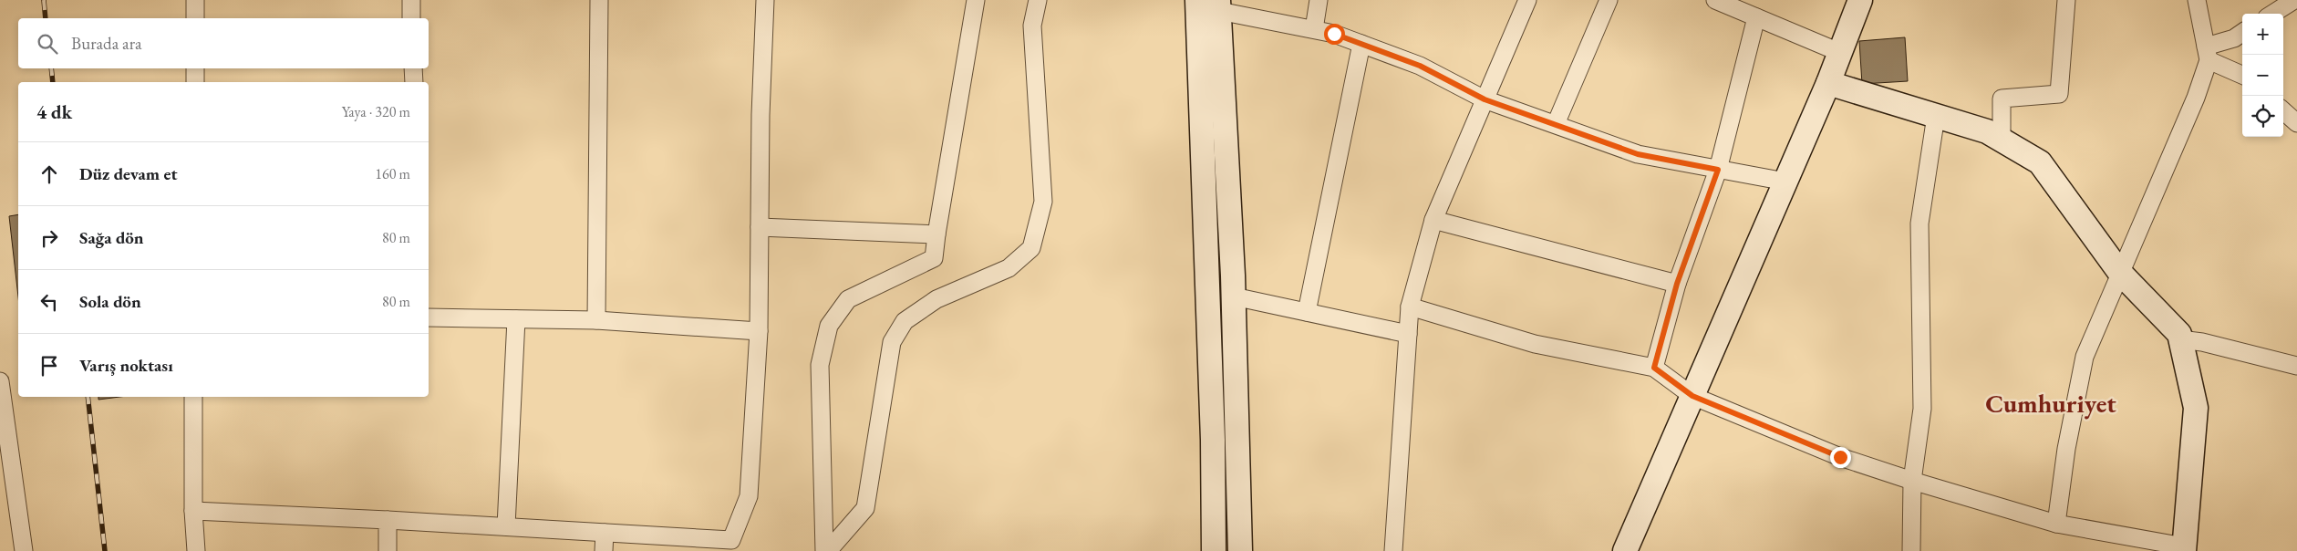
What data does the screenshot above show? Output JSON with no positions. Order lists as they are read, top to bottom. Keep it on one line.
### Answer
{"districts":["Cumhuriyet"],"page":{"map_buttons":["+","−"],"search":"Burada ara","heading":["4 dk","Yaya · 320 m"],"list":[["Düz devam et","160 m"],["Sağa dön","80 m"],["Sola dön","80 m"],"Varış noktası"]}}
